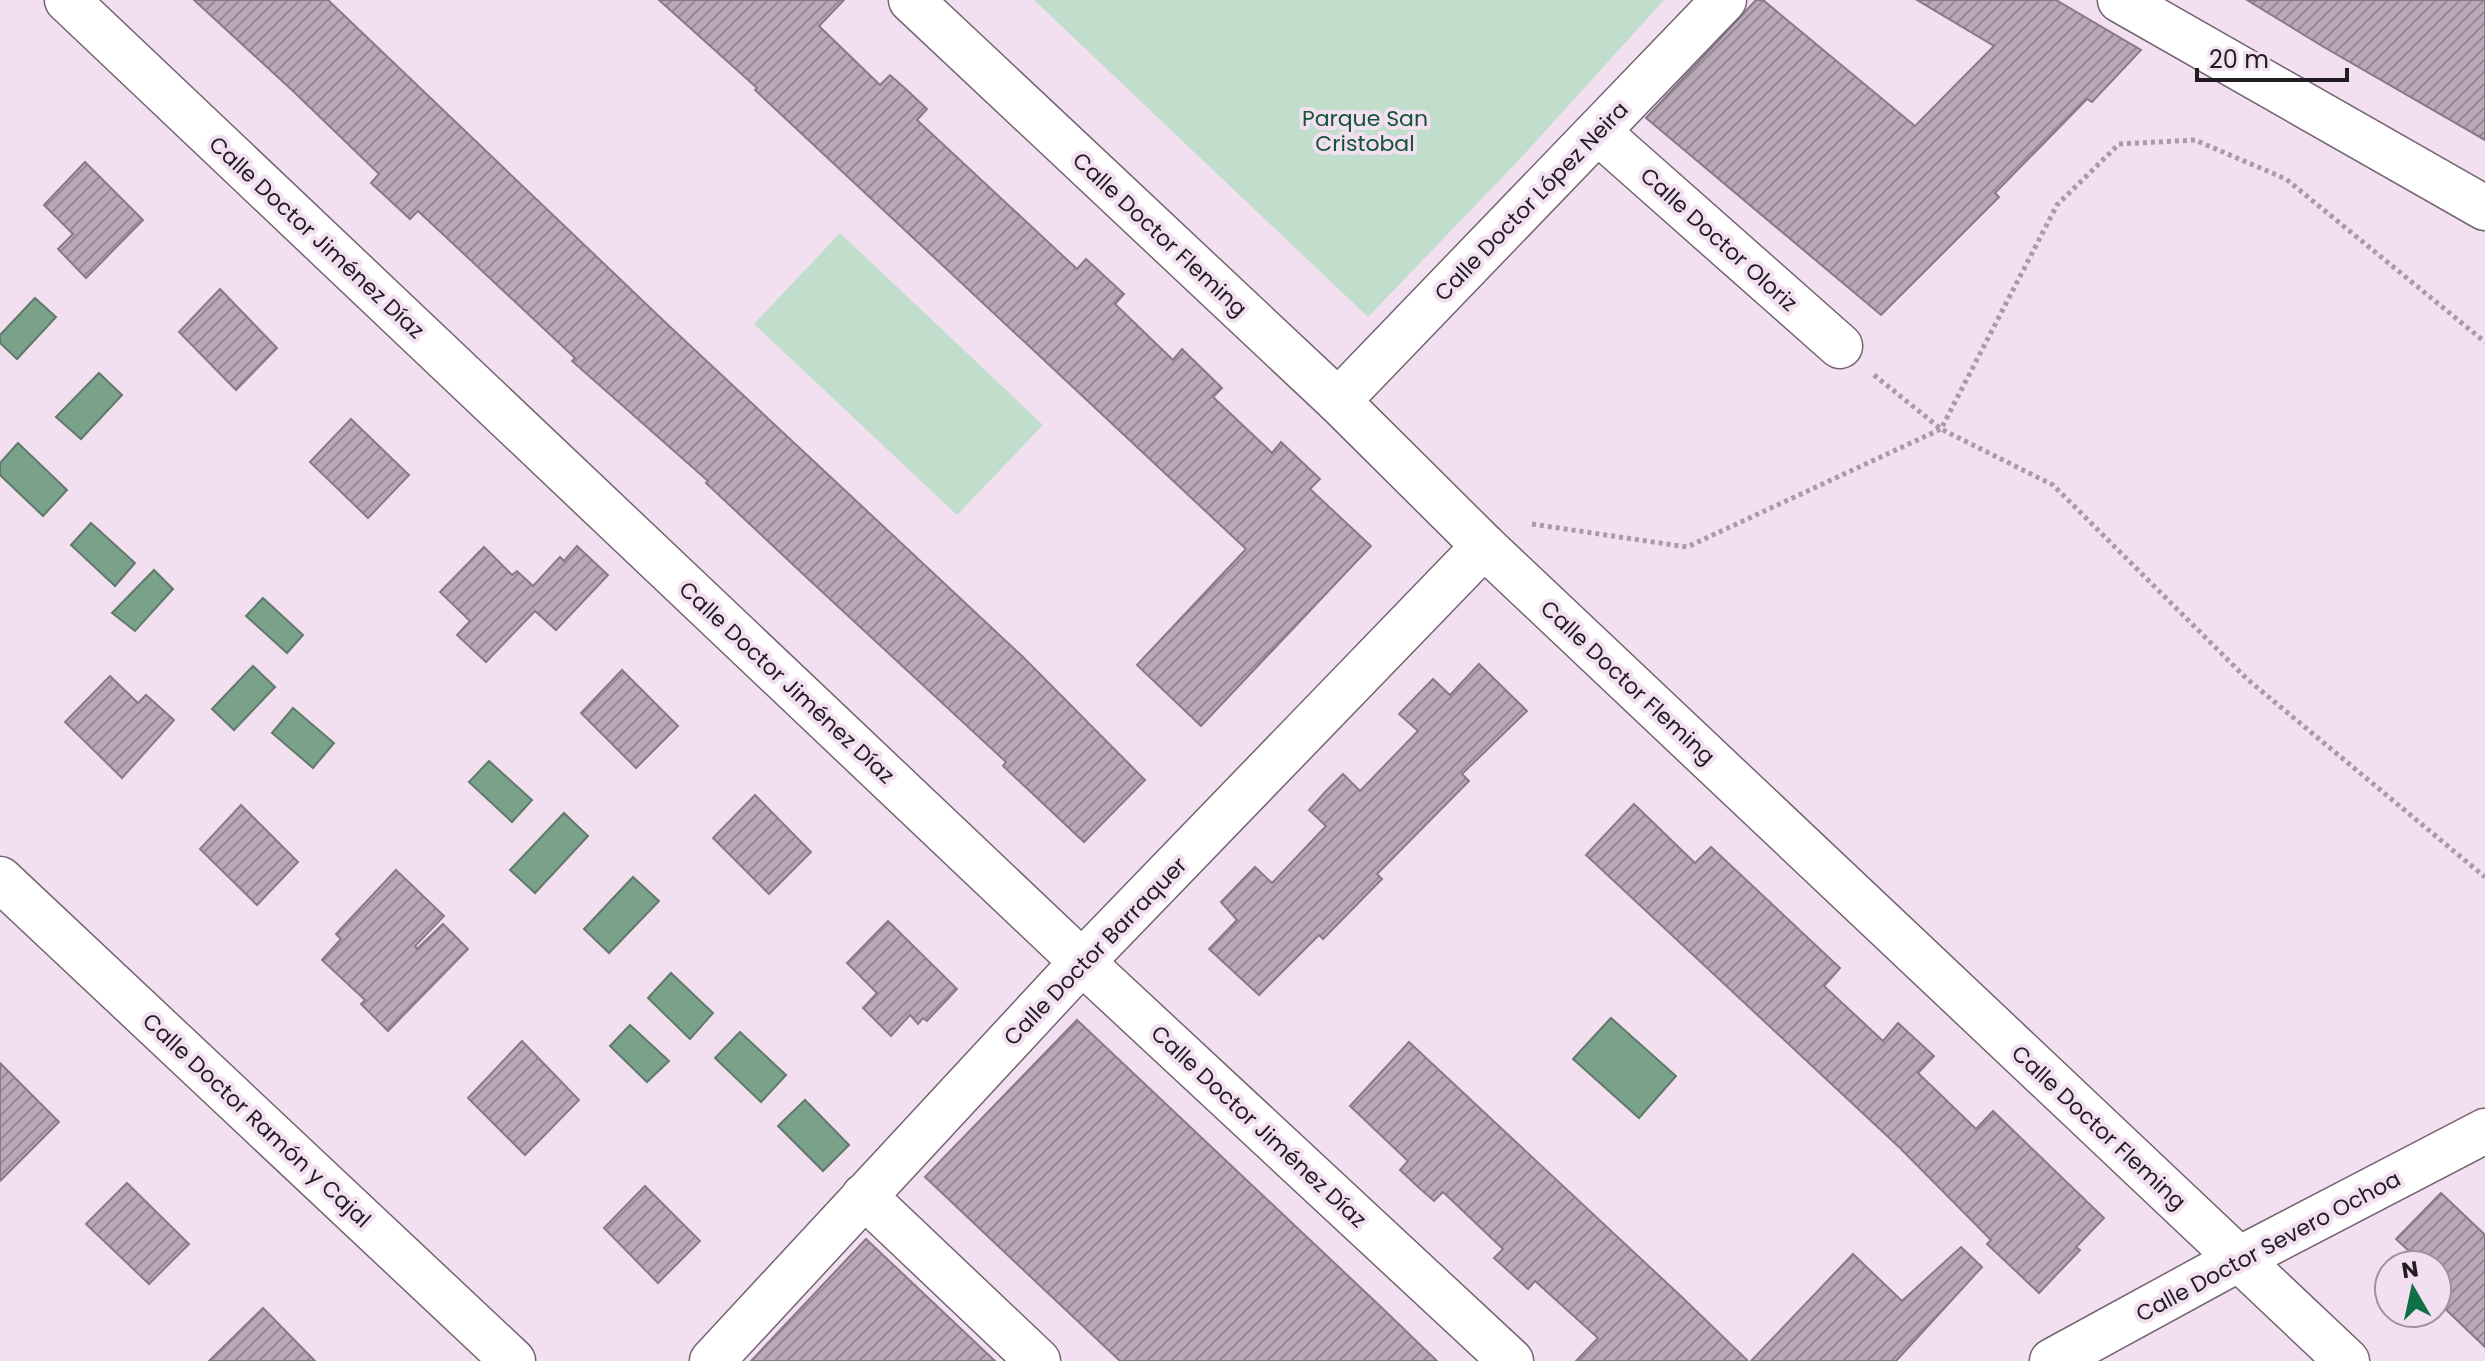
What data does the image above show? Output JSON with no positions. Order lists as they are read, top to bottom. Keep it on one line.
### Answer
{"streets":{"street":["Calle Doctor López Neira","Calle Doctor Fleming","Calle Doctor Jiménez Díaz","Calle Doctor Oloriz","Calle Doctor Barraquer","Calle Doctor Ramón y Cajal","Calle Doctor Severo Ochoa"]},"crossings":[["Calle Doctor López Neira","Calle Doctor Fleming"],["Calle Doctor López Neira","Calle Doctor Oloriz"],["Calle Doctor Fleming","Calle Doctor Barraquer"],["Calle Doctor Fleming","Calle Doctor Severo Ochoa"],["Calle Doctor Jiménez Díaz","Calle Doctor Barraquer"]],"parks":["Parque San Cristobal"],"scale_bar":"20 m","north":"top"}
